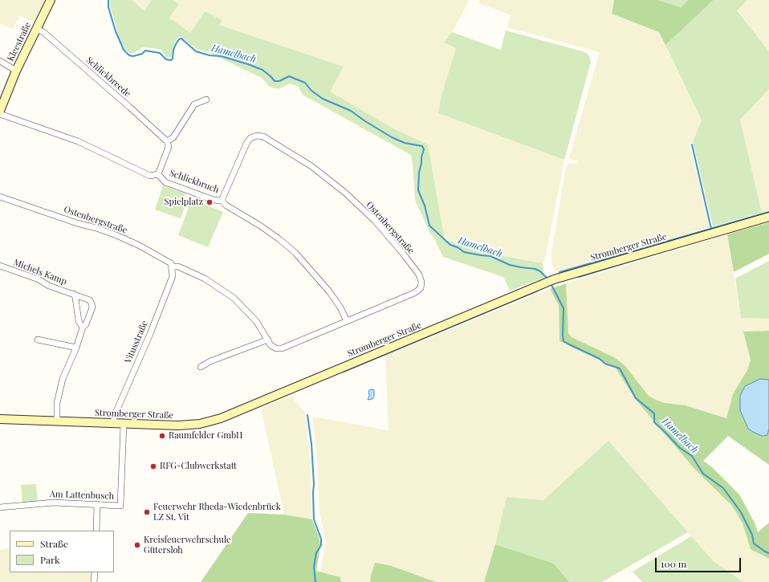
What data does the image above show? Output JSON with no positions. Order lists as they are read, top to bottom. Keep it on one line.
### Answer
{"streets":{"main road":["Kleestraße","Stromberger Straße"],"street":["Schlickbreede","Schlickbruch","Ostenbergstraße","Michels Kamp","Vitusstraße","Am Lattenbusch"]},"crossings":[["Kleestraße","Schlickbreede"],["Schlickbruch","Ostenbergstraße"],["Ostenbergstraße","Vitusstraße"],["Stromberger Straße","Michels Kamp"],["Stromberger Straße","Vitusstraße"],["Stromberger Straße","Am Lattenbusch"]],"water":["Hamelbach"],"places":["Spielplatz","Raumfelder GmbH","RFG-Clubwerkstatt","Feuerwehr Rheda-Wiedenbrück LZ St. Vit","Kreisfeuerwehrschule Gütersloh"],"legend":["Straße","Park"],"scale_bar":"100 m"}
